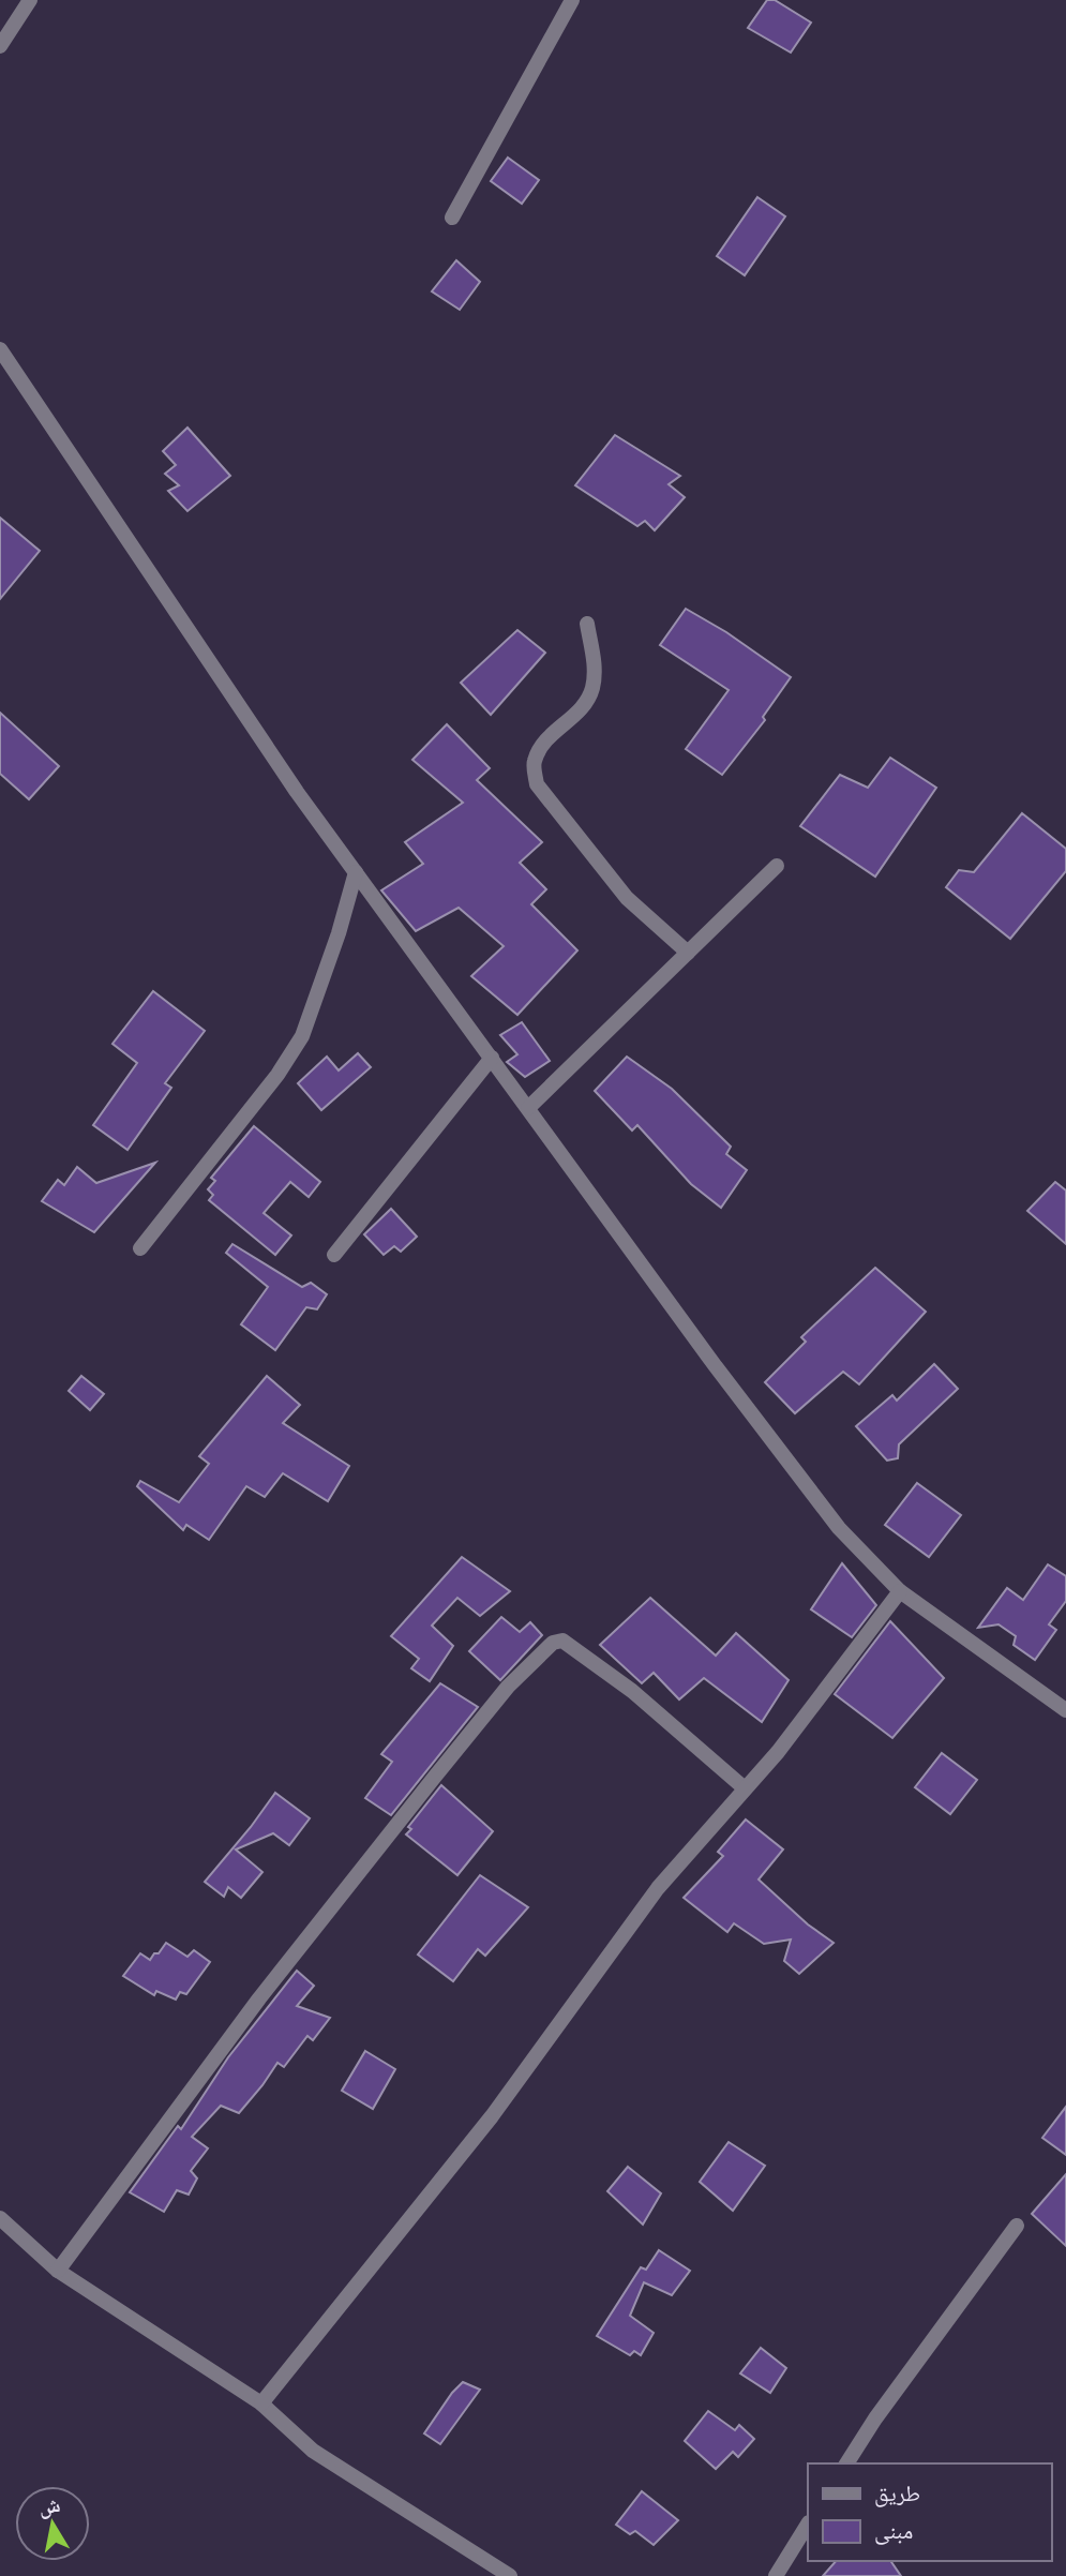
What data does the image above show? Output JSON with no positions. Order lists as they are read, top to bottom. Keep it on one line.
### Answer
{"legend":["طريق","مبنى"],"north":"top"}
